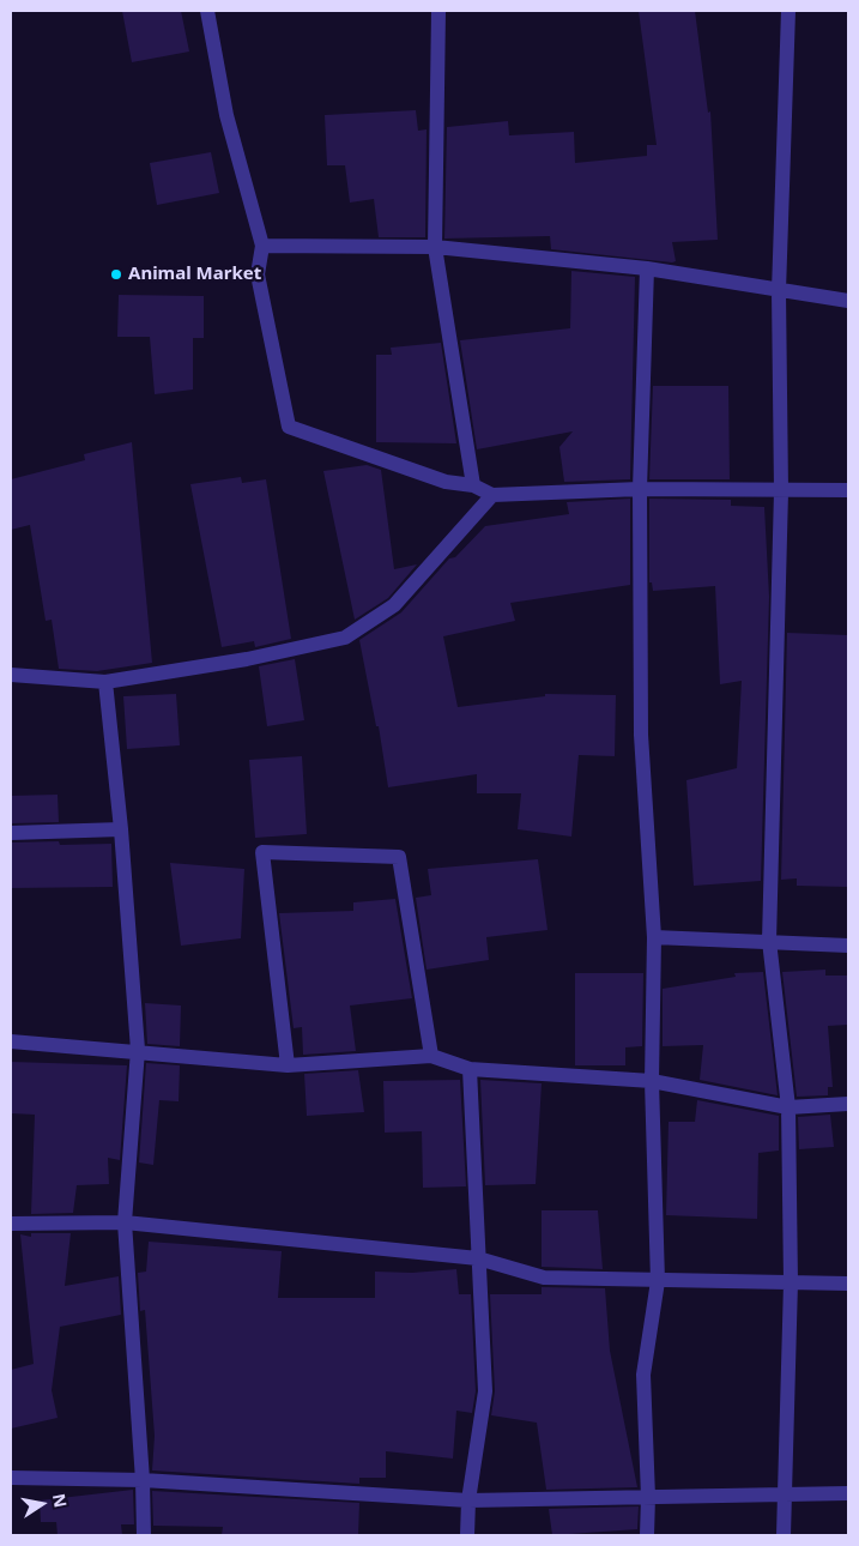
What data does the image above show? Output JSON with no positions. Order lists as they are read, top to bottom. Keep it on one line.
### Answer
{"places":["Animal Market"],"north":"right"}
